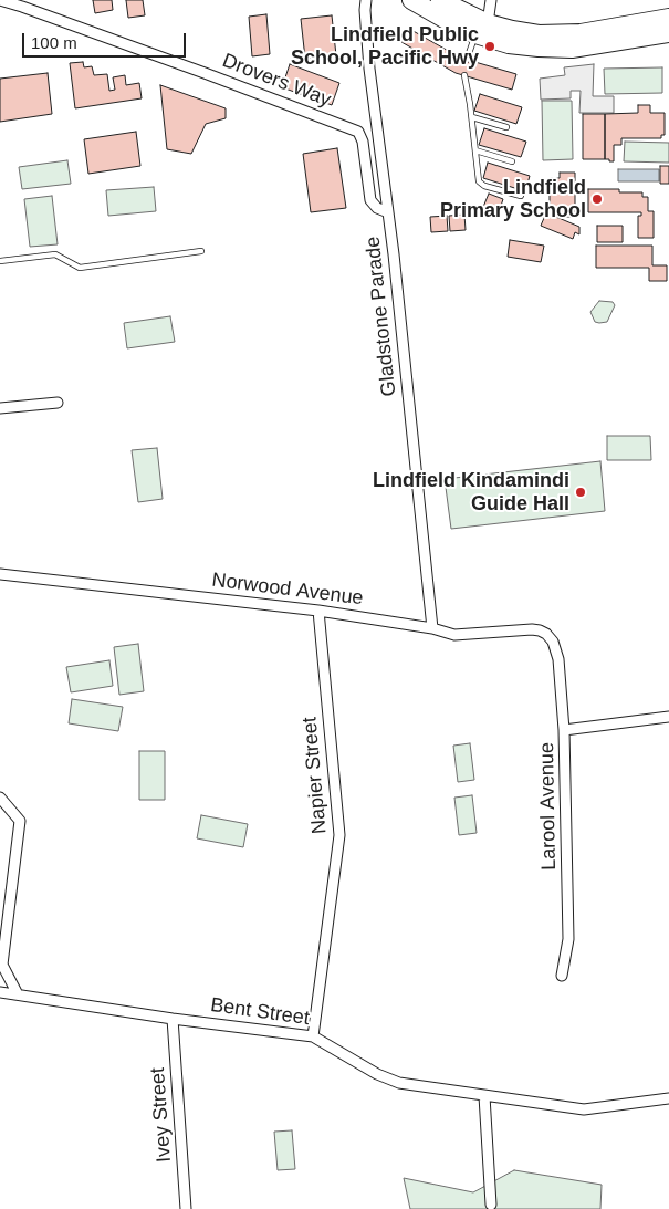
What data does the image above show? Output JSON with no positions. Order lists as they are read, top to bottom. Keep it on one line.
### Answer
{"streets":{"street":["Drovers Way","Gladstone Parade","Norwood Avenue","Napier Street","Larool Avenue","Bent Street","Ivey Street"]},"crossings":[["Drovers Way","Gladstone Parade"],["Gladstone Parade","Norwood Avenue"],["Norwood Avenue","Napier Street"],["Norwood Avenue","Larool Avenue"],["Napier Street","Bent Street"],["Bent Street","Ivey Street"]],"places":["Lindfield Public School, Pacific Hwy","Lindfield Primary School","Lindfield Kindamindi Guide Hall"],"scale_bar":"100 m"}
